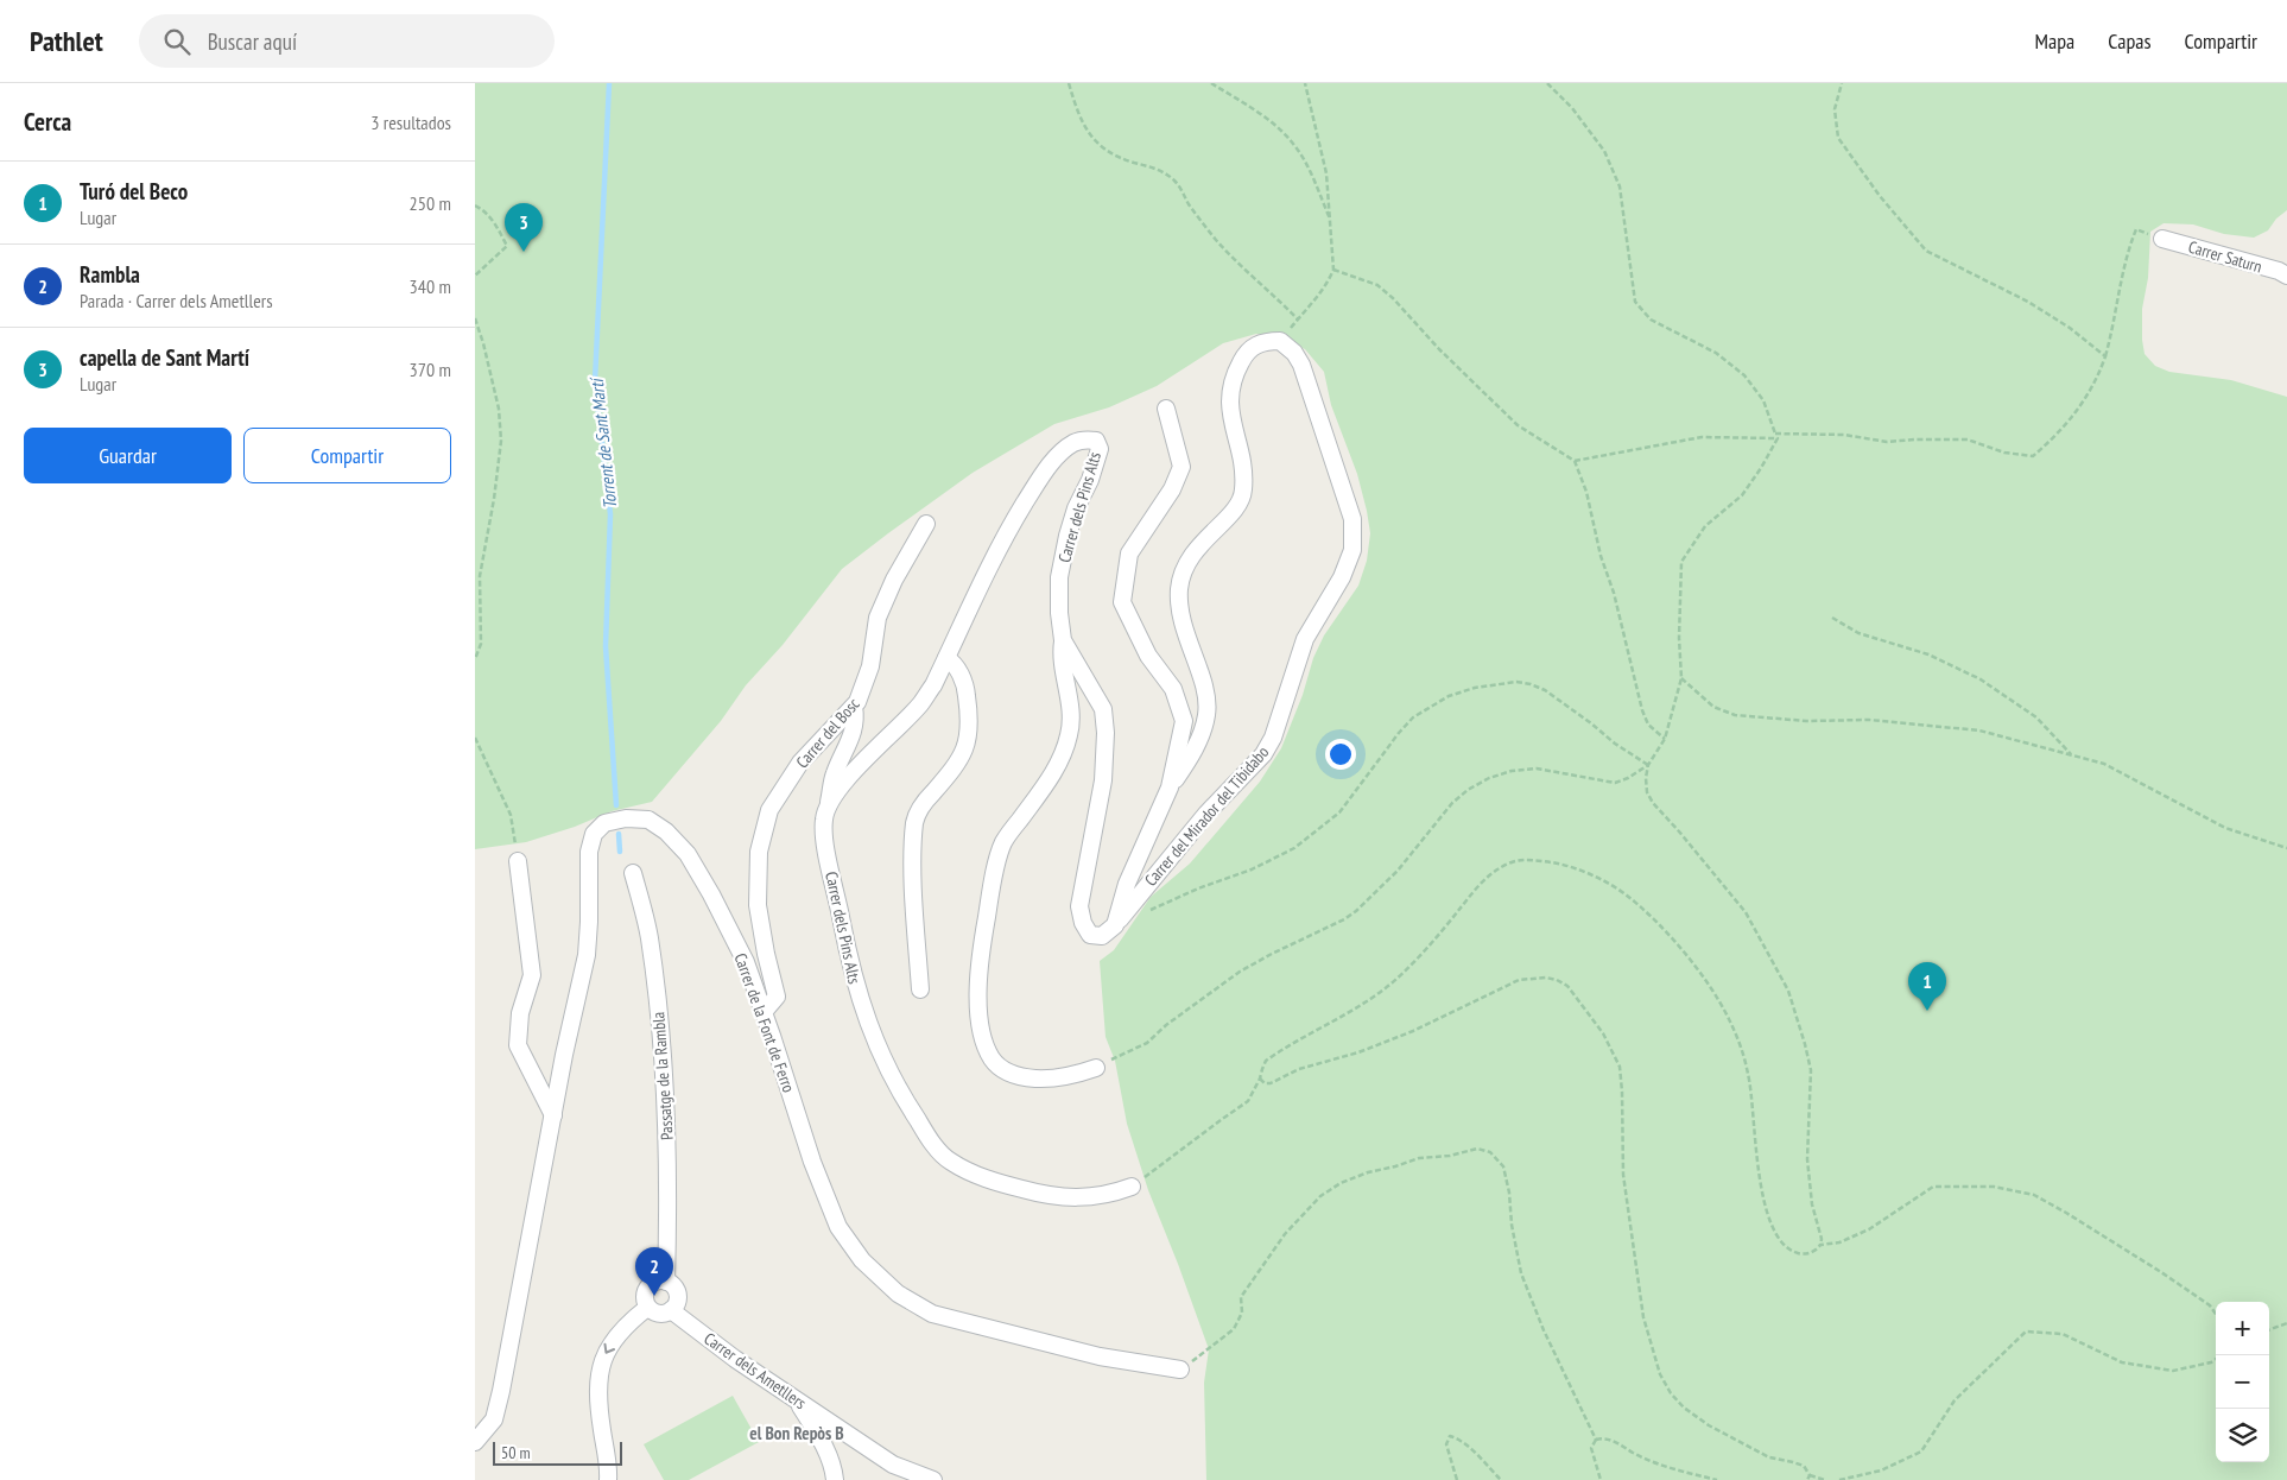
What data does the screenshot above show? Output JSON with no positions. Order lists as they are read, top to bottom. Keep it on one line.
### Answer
{"streets":{"street":["Carrer Saturn","Carrer dels Pins Alts","Carrer del Bosc","Carrer del Mirador del Tibidabo","Carrer de la Font de Ferro","Passatge de la Rambla","Carrer dels Ametllers"]},"crossings":[["Carrer dels Pins Alts","Carrer del Mirador del Tibidabo"],["Carrer del Bosc","Carrer de la Font de Ferro"],["Passatge de la Rambla","Carrer dels Ametllers"]],"districts":["el Bon Repòs B"],"water":["Torrent de Sant Martí"],"scale_bar":"50 m","page":{"header":"Pathlet","search":"Buscar aquí","nav":["Mapa","Capas","Compartir"],"heading":["Cerca","3 resultados"],"list":[{"mark":"1","name":"Turó del Beco","note":"Lugar","value":"250 m"},{"mark":"2","name":"Rambla","note":"Parada · Carrer dels Ametllers","value":"340 m"},{"mark":"3","name":"capella de Sant Martí","note":"Lugar","value":"370 m"}],"pins":["3","1","2"],"buttons":["Guardar","Compartir"],"map_buttons":["+","−"],"scale":"50 m"}}
